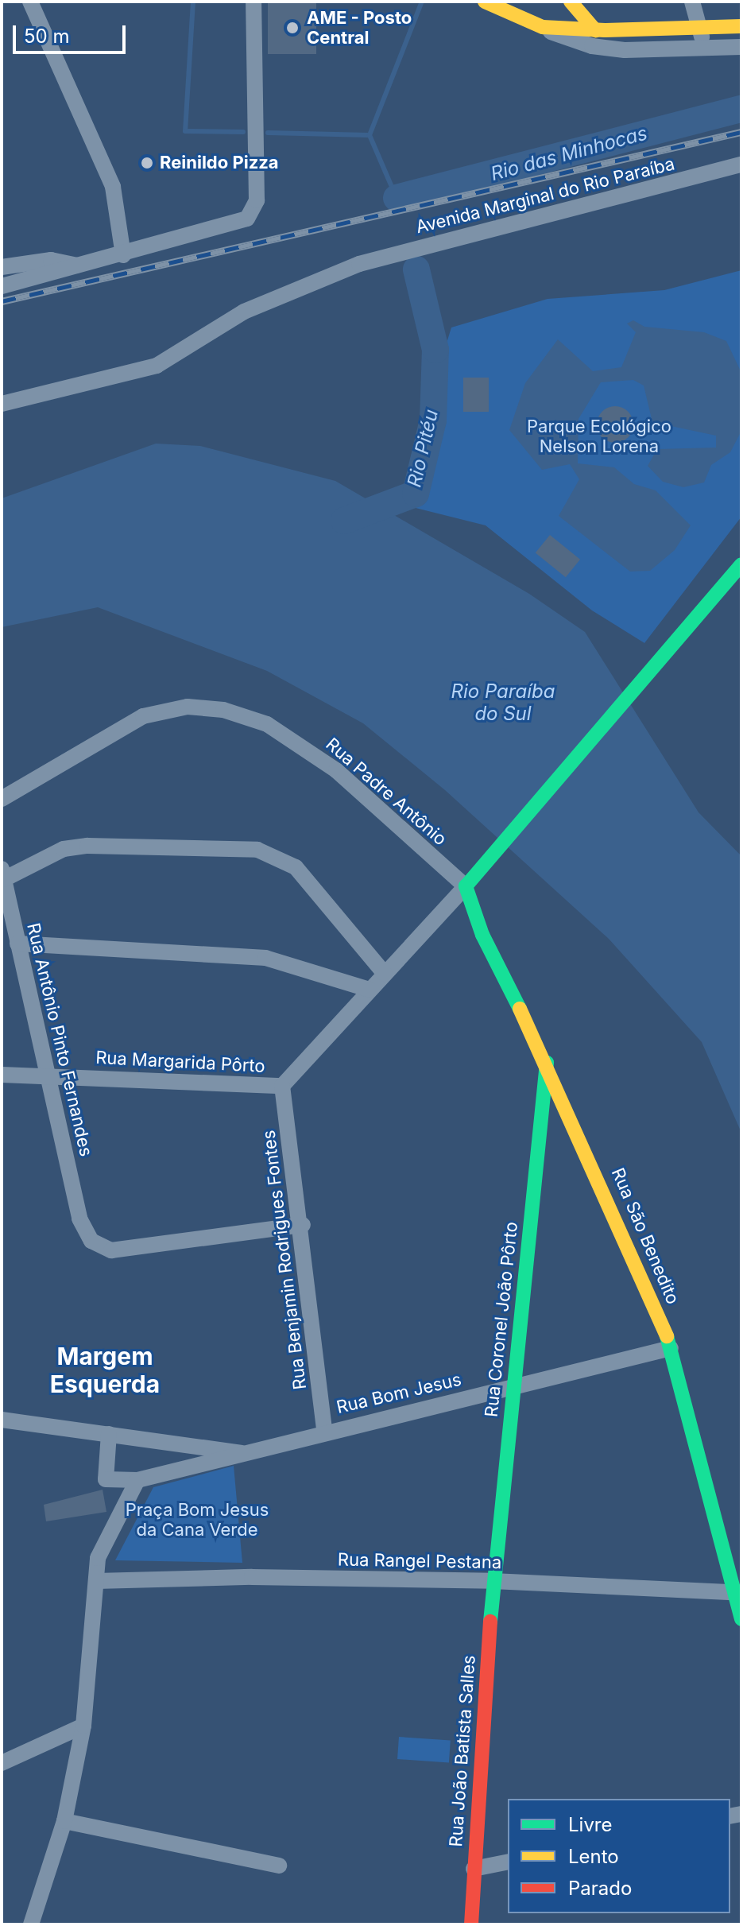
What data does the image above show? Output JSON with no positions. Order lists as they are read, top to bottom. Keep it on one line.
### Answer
{"streets":{"main road":["Rua São Benedito","Rua Coronel João Pôrto","Rua João Batista Salles"],"street":["Avenida Marginal do Rio Paraíba","Rua Padre Antônio","Rua Antônio Pinto Fernandes","Rua Margarida Pôrto","Rua Benjamin Rodrigues Fontes","Rua Bom Jesus","Rua Rangel Pestana"]},"crossings":[["Rua Padre Antônio","Rua São Benedito"],["Rua Antônio Pinto Fernandes","Rua Margarida Pôrto"],["Rua Antônio Pinto Fernandes","Rua Benjamin Rodrigues Fontes"],["Rua Margarida Pôrto","Rua Benjamin Rodrigues Fontes"],["Rua São Benedito","Rua Coronel João Pôrto"],["Rua São Benedito","Rua Bom Jesus"],["Rua São Benedito","Rua Rangel Pestana"],["Rua Benjamin Rodrigues Fontes","Rua Bom Jesus"],["Rua Coronel João Pôrto","Rua Bom Jesus"],["Rua Coronel João Pôrto","Rua Rangel Pestana"],["Rua Coronel João Pôrto","Rua João Batista Salles"],["Rua Rangel Pestana","Rua João Batista Salles"]],"districts":["Margem Esquerda"],"water":["Rio das Minhocas","Rio Pitéu","Rio Paraíba do Sul"],"parks":["Parque Ecológico Nelson Lorena","Praça Bom Jesus da Cana Verde"],"places":["AME - Posto Central","Reinildo Pizza"],"legend":["Livre","Lento","Parado"],"scale_bar":"50 m"}
